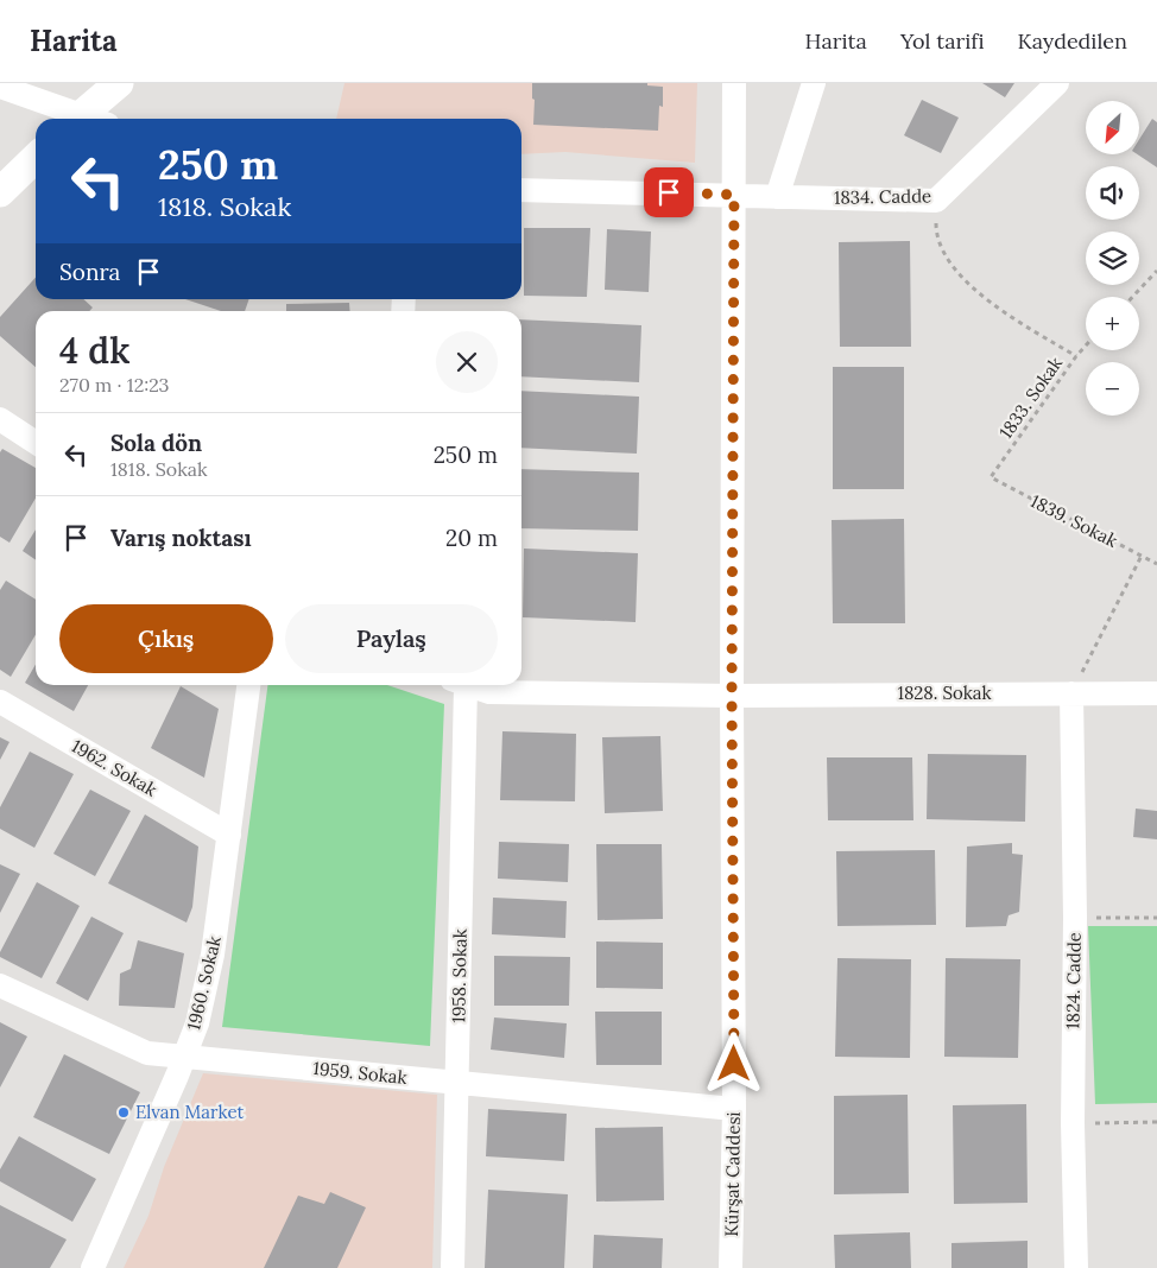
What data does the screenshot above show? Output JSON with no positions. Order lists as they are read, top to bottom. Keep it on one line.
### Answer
{"streets":{"street":["1834. Cadde","1828. Sokak","1962. Sokak","1958. Sokak","1824. Cadde","1960. Sokak","1959. Sokak","Kürşat Caddesi"],"path":["1833. Sokak","1839. Sokak"]},"crossings":[["1834. Cadde","Kürşat Caddesi"],["1833. Sokak","1839. Sokak"],["1828. Sokak","1824. Cadde"],["1828. Sokak","Kürşat Caddesi"],["1962. Sokak","1960. Sokak"],["1958. Sokak","1959. Sokak"],["1960. Sokak","1959. Sokak"],["1959. Sokak","Kürşat Caddesi"]],"places":["Elvan Market"],"north":"bottom left","page":{"header":"Harita","nav":["Harita","Yol tarifi","Kaydedilen"],"map_buttons":["+","−"],"turn":["250 m","1818. Sokak"],"then":"Sonra","heading":["4 dk","270 m · 12:23"],"list":[{"name":"Sola dön","note":"1818. Sokak","value":"250 m"},{"name":"Varış noktası","value":"20 m"}],"buttons":["Çıkış","Paylaş"]}}
